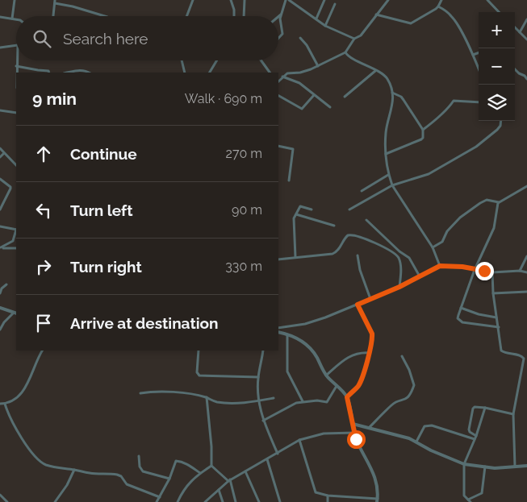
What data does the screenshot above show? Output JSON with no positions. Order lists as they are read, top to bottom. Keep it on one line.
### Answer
{"page":{"map_buttons":["+","−"],"search":"Search here","heading":["9 min","Walk · 690 m"],"list":[["Continue","270 m"],["Turn left","90 m"],["Turn right","330 m"],"Arrive at destination"]}}
